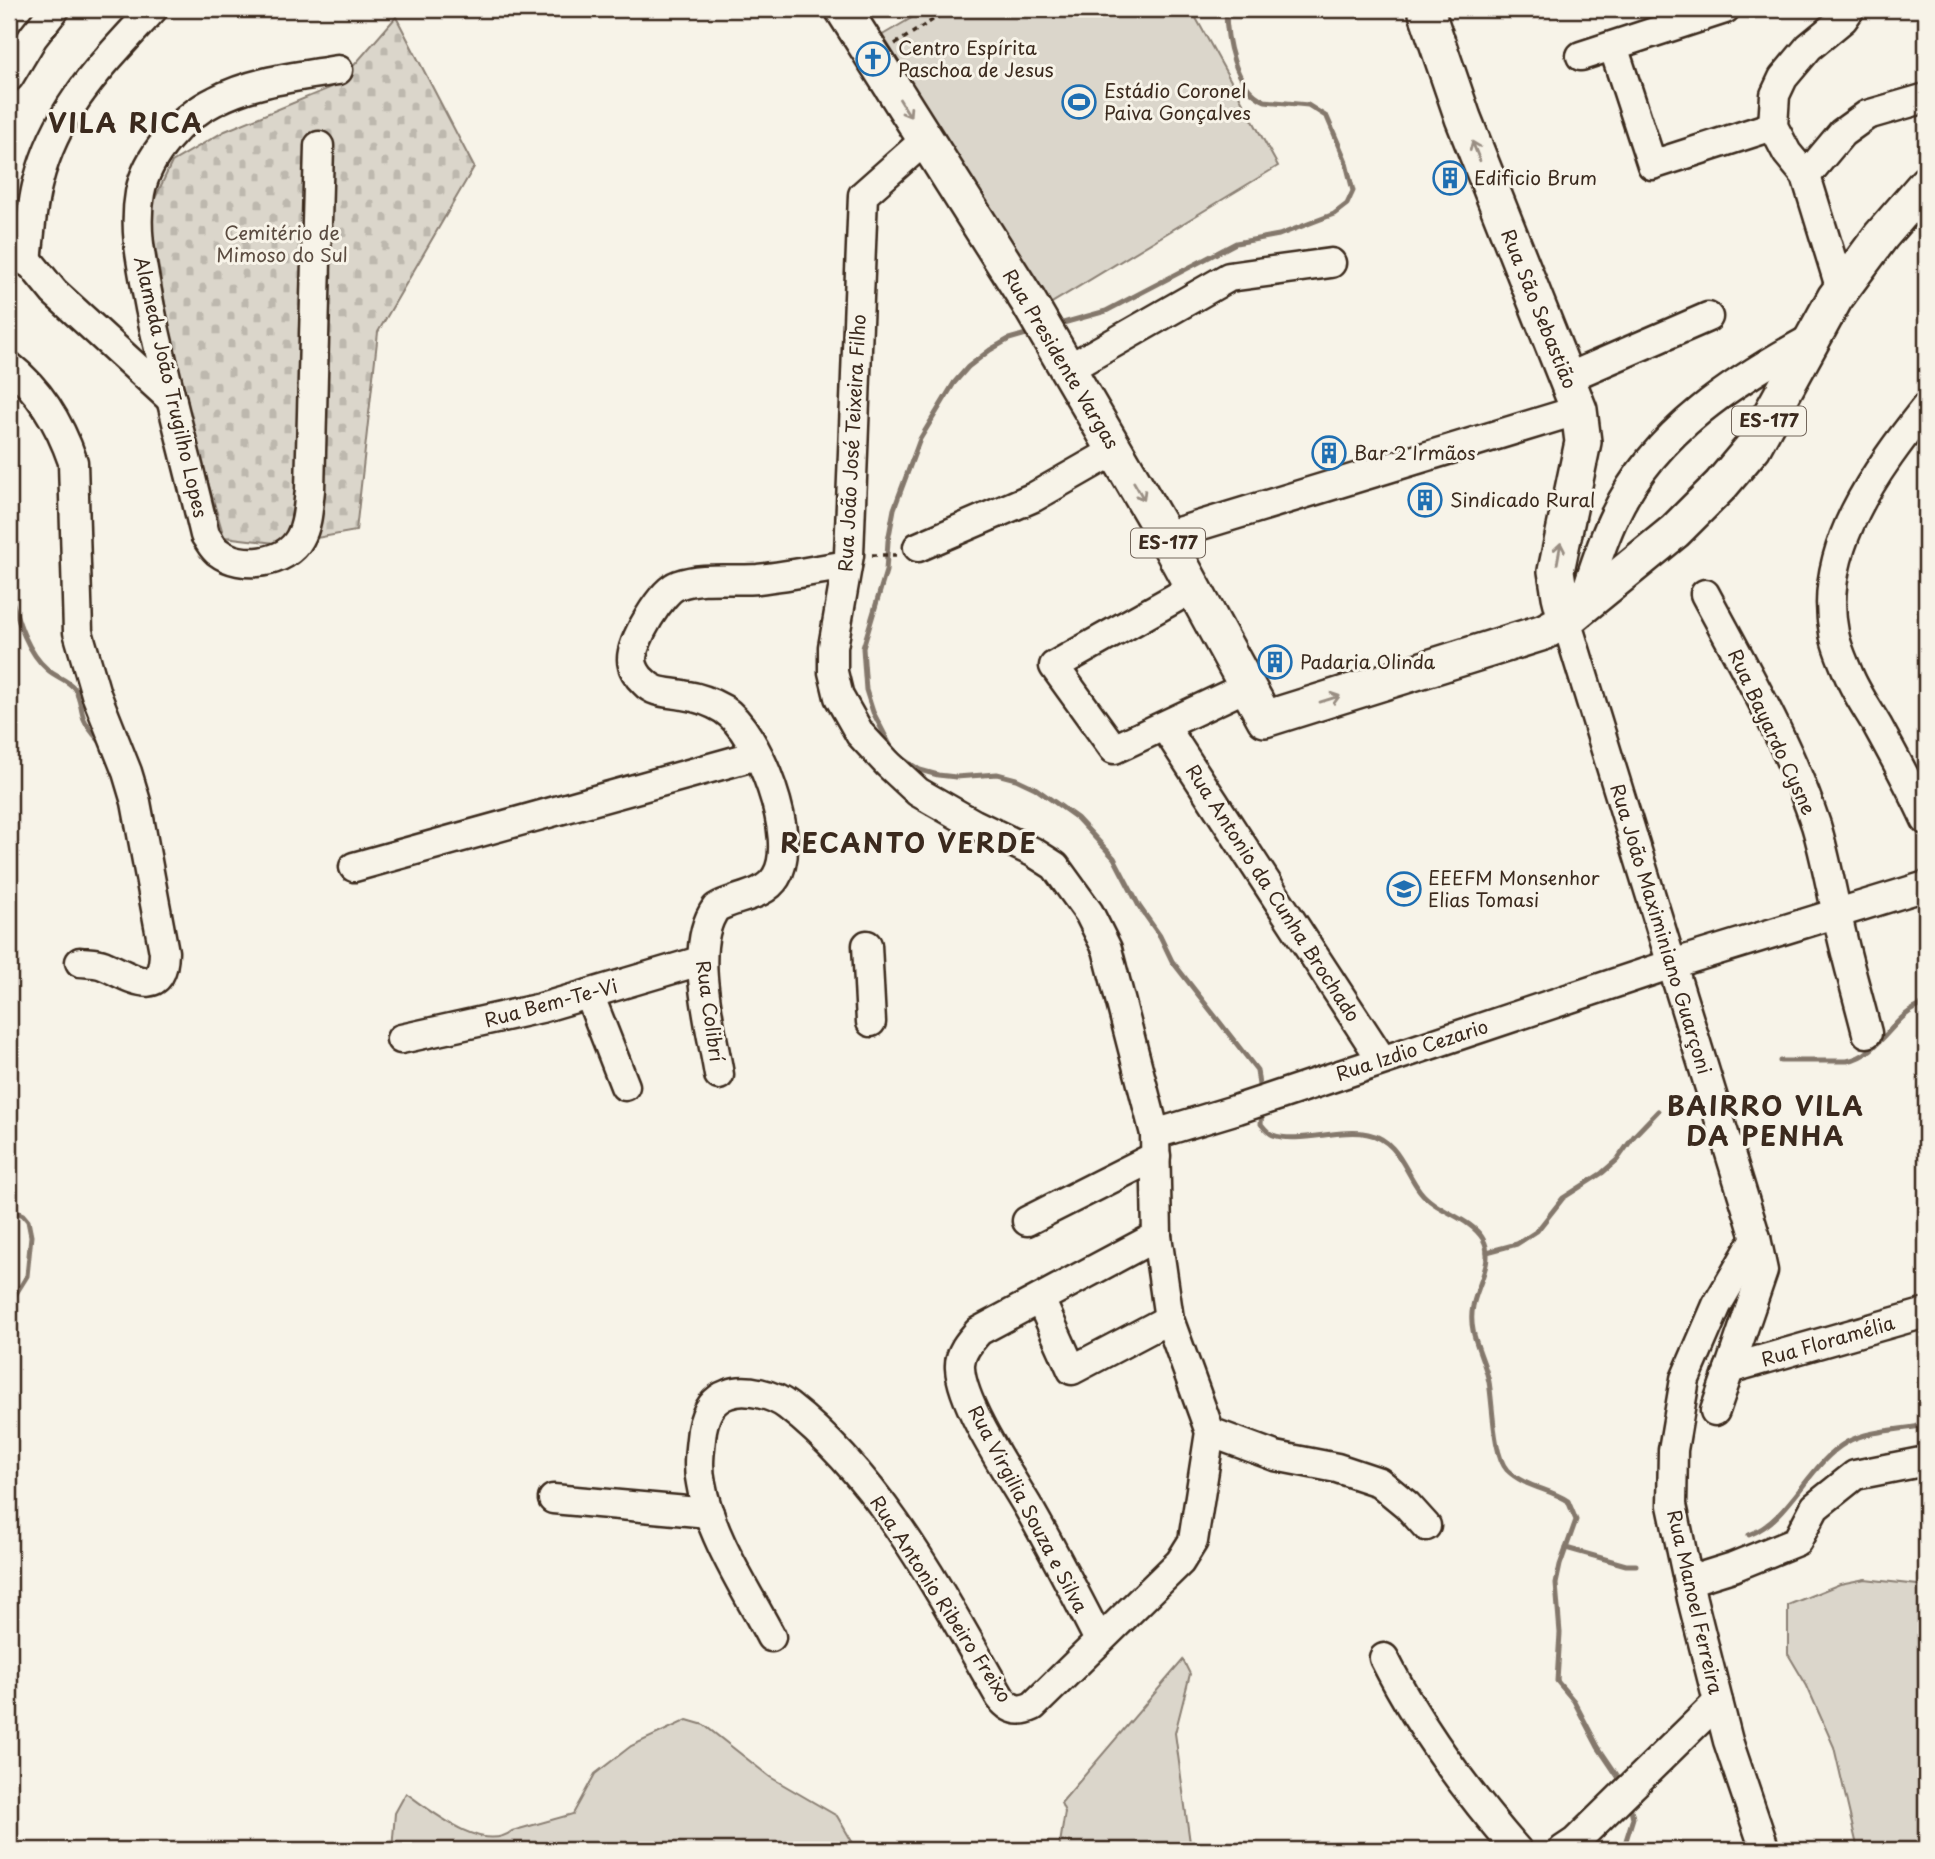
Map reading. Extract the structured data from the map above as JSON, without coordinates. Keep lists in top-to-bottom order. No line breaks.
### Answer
{"streets":{"main road":["Rua São Sebastião","Rua Presidente Vargas","ES-177"],"street":["Alameda João Trugilho Lopes","Rua João José Teixeira Filho","Rua Bayardo Cysne","Rua Antonio da Cunha Brochado","Rua João Maximiniano Guarçoni","Rua Bem-Te-Vi","Rua Colibrí","Rua Izdio Cezario","Rua Floramélia","Rua Virgilia Souza e Silva","Rua Antonio Ribeiro Freixo","Rua Manoel Ferreira"]},"crossings":[["Rua São Sebastião","Rua Presidente Vargas"],["Rua São Sebastião","ES-177"],["Rua São Sebastião","Rua João Maximiniano Guarçoni"],["Rua Presidente Vargas","ES-177"],["Rua Presidente Vargas","Rua João José Teixeira Filho"],["Rua Presidente Vargas","Rua João Maximiniano Guarçoni"],["ES-177","Rua João Maximiniano Guarçoni"],["Rua João José Teixeira Filho","Rua Izdio Cezario"],["Rua João José Teixeira Filho","Rua Virgilia Souza e Silva"],["Rua João José Teixeira Filho","Rua Antonio Ribeiro Freixo"],["Rua Bayardo Cysne","Rua Izdio Cezario"],["Rua Antonio da Cunha Brochado","Rua Izdio Cezario"],["Rua João Maximiniano Guarçoni","Rua Floramélia"],["Rua João Maximiniano Guarçoni","Rua Manoel Ferreira"],["Rua Bem-Te-Vi","Rua Colibrí"],["Rua Virgilia Souza e Silva","Rua Antonio Ribeiro Freixo"]],"one_way":["Rua São Sebastião"],"districts":["VILA RICA","RECANTO VERDE","BAIRRO VILA DA PENHA"],"parks":["Cemitério de Mimoso do Sul"],"places":{"church":["Centro Espírita Paschoa de Jesus"],"sports":["Estádio Coronel Paiva Gonçalves"],"building":["Edificio Brum","Bar 2 Irmãos","Sindicado Rural","Padaria Olinda"],"school or university":["EEEFM Monsenhor Elias Tomasi"]}}
